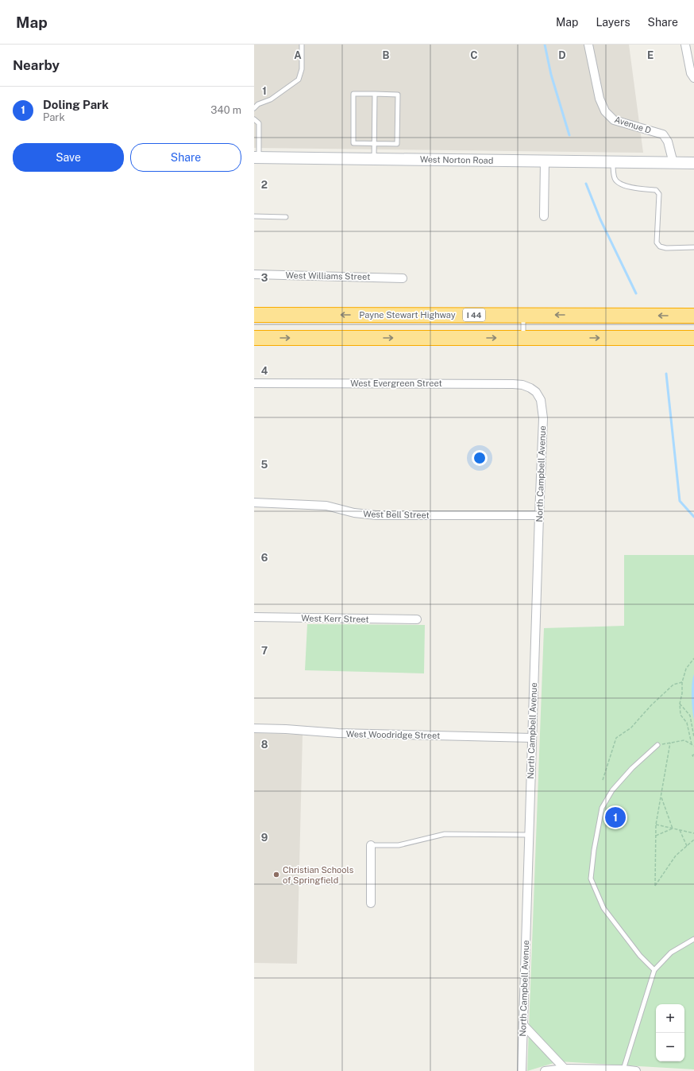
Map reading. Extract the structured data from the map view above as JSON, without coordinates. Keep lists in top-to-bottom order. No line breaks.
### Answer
{"streets":{"highway":["Payne Stewart Highway","I 44"],"main road":["West Norton Road"],"street":["Avenue D","West Williams Street","West Evergreen Street","North Campbell Avenue","West Bell Street","West Kerr Street","West Woodridge Street"]},"crossings":[["Avenue D","West Norton Road"],["West Evergreen Street","North Campbell Avenue"],["North Campbell Avenue","West Bell Street"],["North Campbell Avenue","West Woodridge Street"]],"places":["Christian Schools of Springfield"],"page":{"header":"Map","nav":["Map","Layers","Share"],"heading":"Nearby","list":[{"mark":"1","name":"Doling Park","note":"Park","value":"340 m"}],"buttons":["Save","Share"],"pins":"1","map_buttons":["+","−"]},"grid":{"columns":["A","B","C","D","E"],"rows":["1","2","3","4","5","6","7","8","9"]}}
